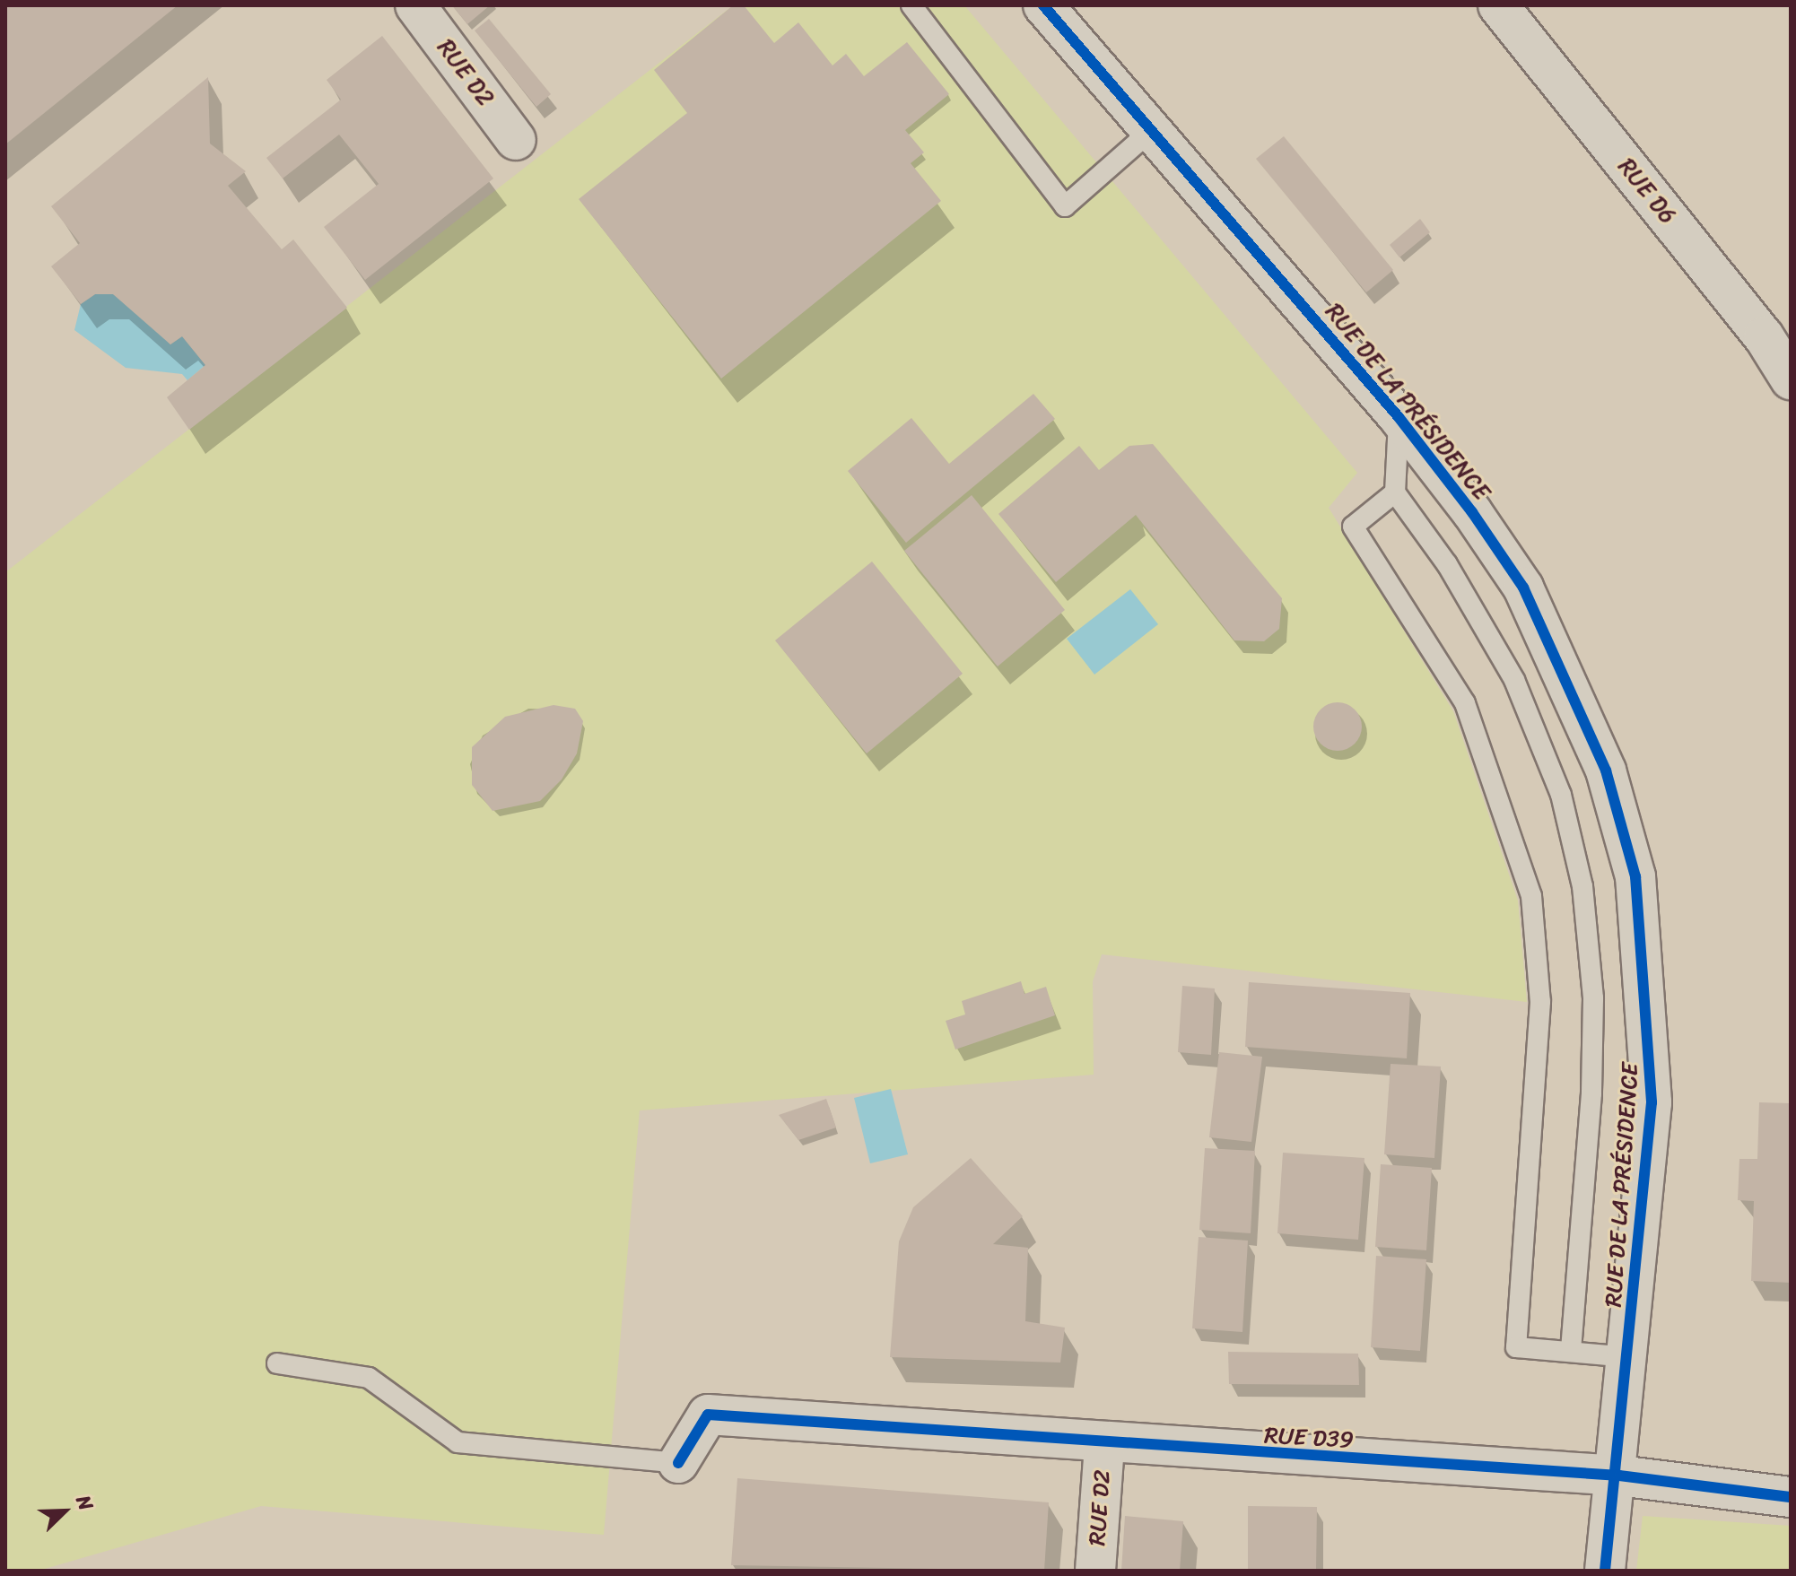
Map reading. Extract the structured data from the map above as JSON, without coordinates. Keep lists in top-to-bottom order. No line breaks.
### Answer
{"streets":{"street":["RUE D2","RUE D6","RUE DE LA PRÉSIDENCE","RUE D39"]},"crossings":[["RUE D2","RUE D39"],["RUE DE LA PRÉSIDENCE","RUE D39"]],"north":"top right"}
